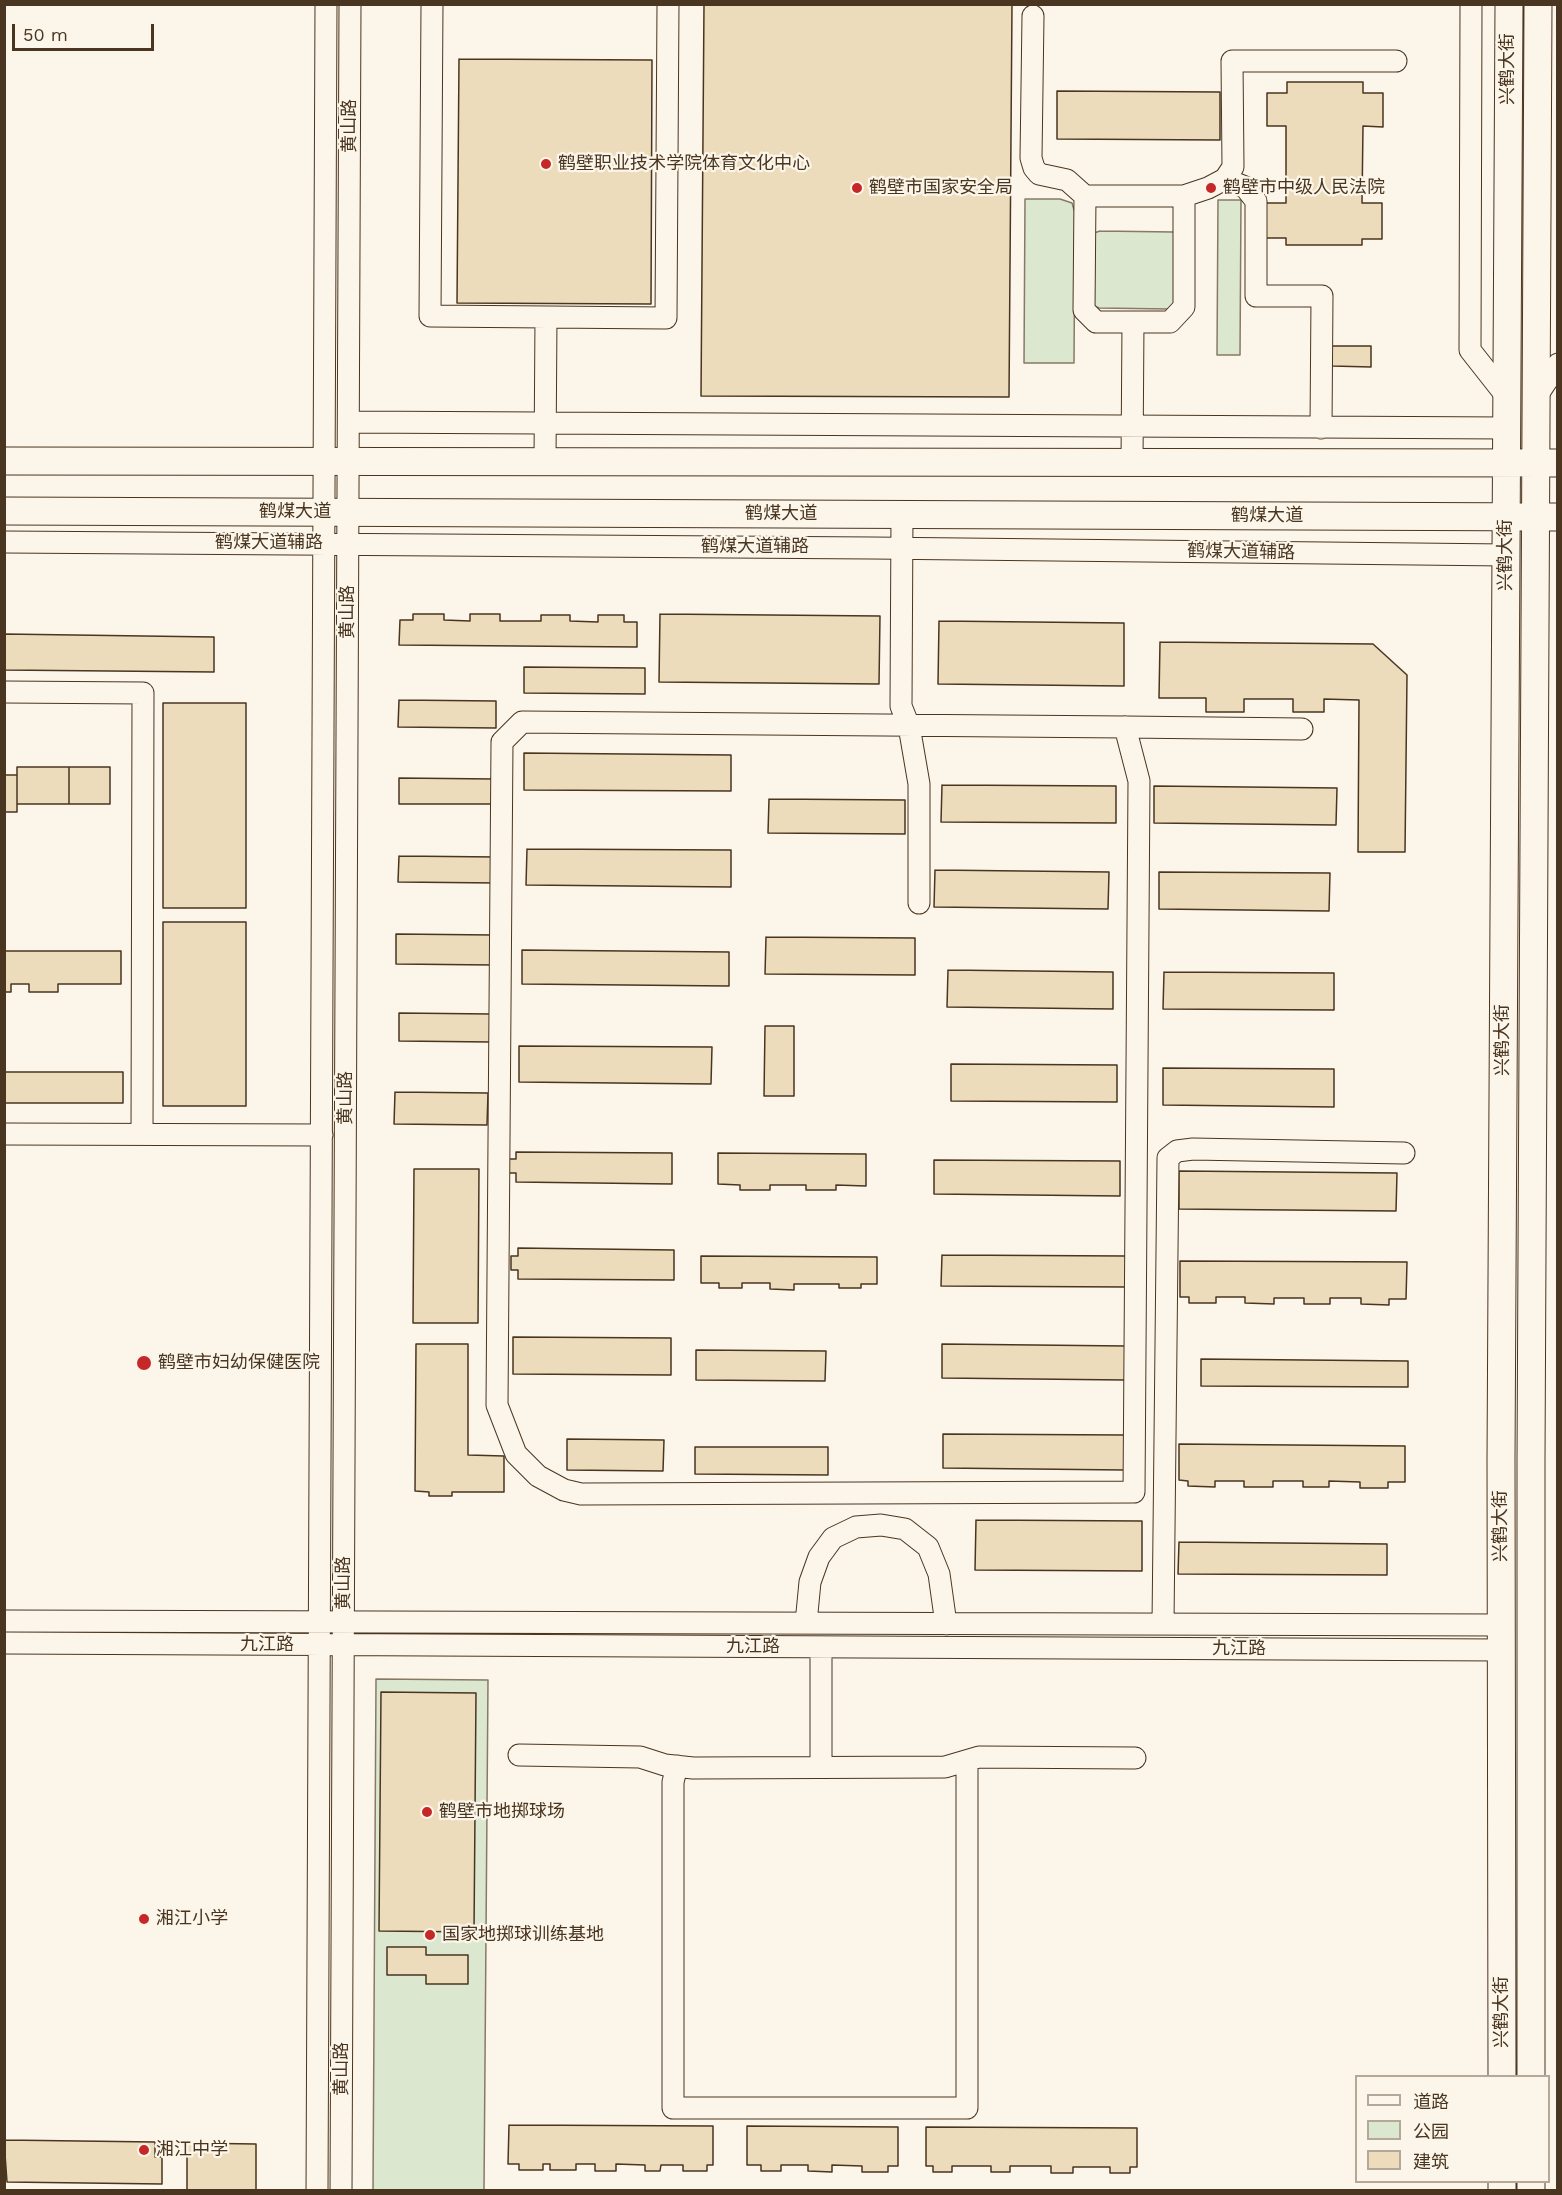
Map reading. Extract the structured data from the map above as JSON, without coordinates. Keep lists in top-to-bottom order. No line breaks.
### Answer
{"streets":{"main road":["兴鹤大街","鹤煤大道"],"street":["黄山路","鹤煤大道辅路","九江路"]},"crossings":[["兴鹤大街","鹤煤大道"],["兴鹤大街","鹤煤大道辅路"],["兴鹤大街","九江路"],["黄山路","鹤煤大道"],["黄山路","鹤煤大道辅路"],["黄山路","九江路"]],"places":["鹤壁职业技术学院体育文化中心","鹤壁市国家安全局","鹤壁市中级人民法院","鹤壁市妇幼保健医院","鹤壁市地掷球场","湘江小学","国家地掷球训练基地","湘江中学"],"legend":["道路","公园","建筑"],"scale_bar":"50 m"}
